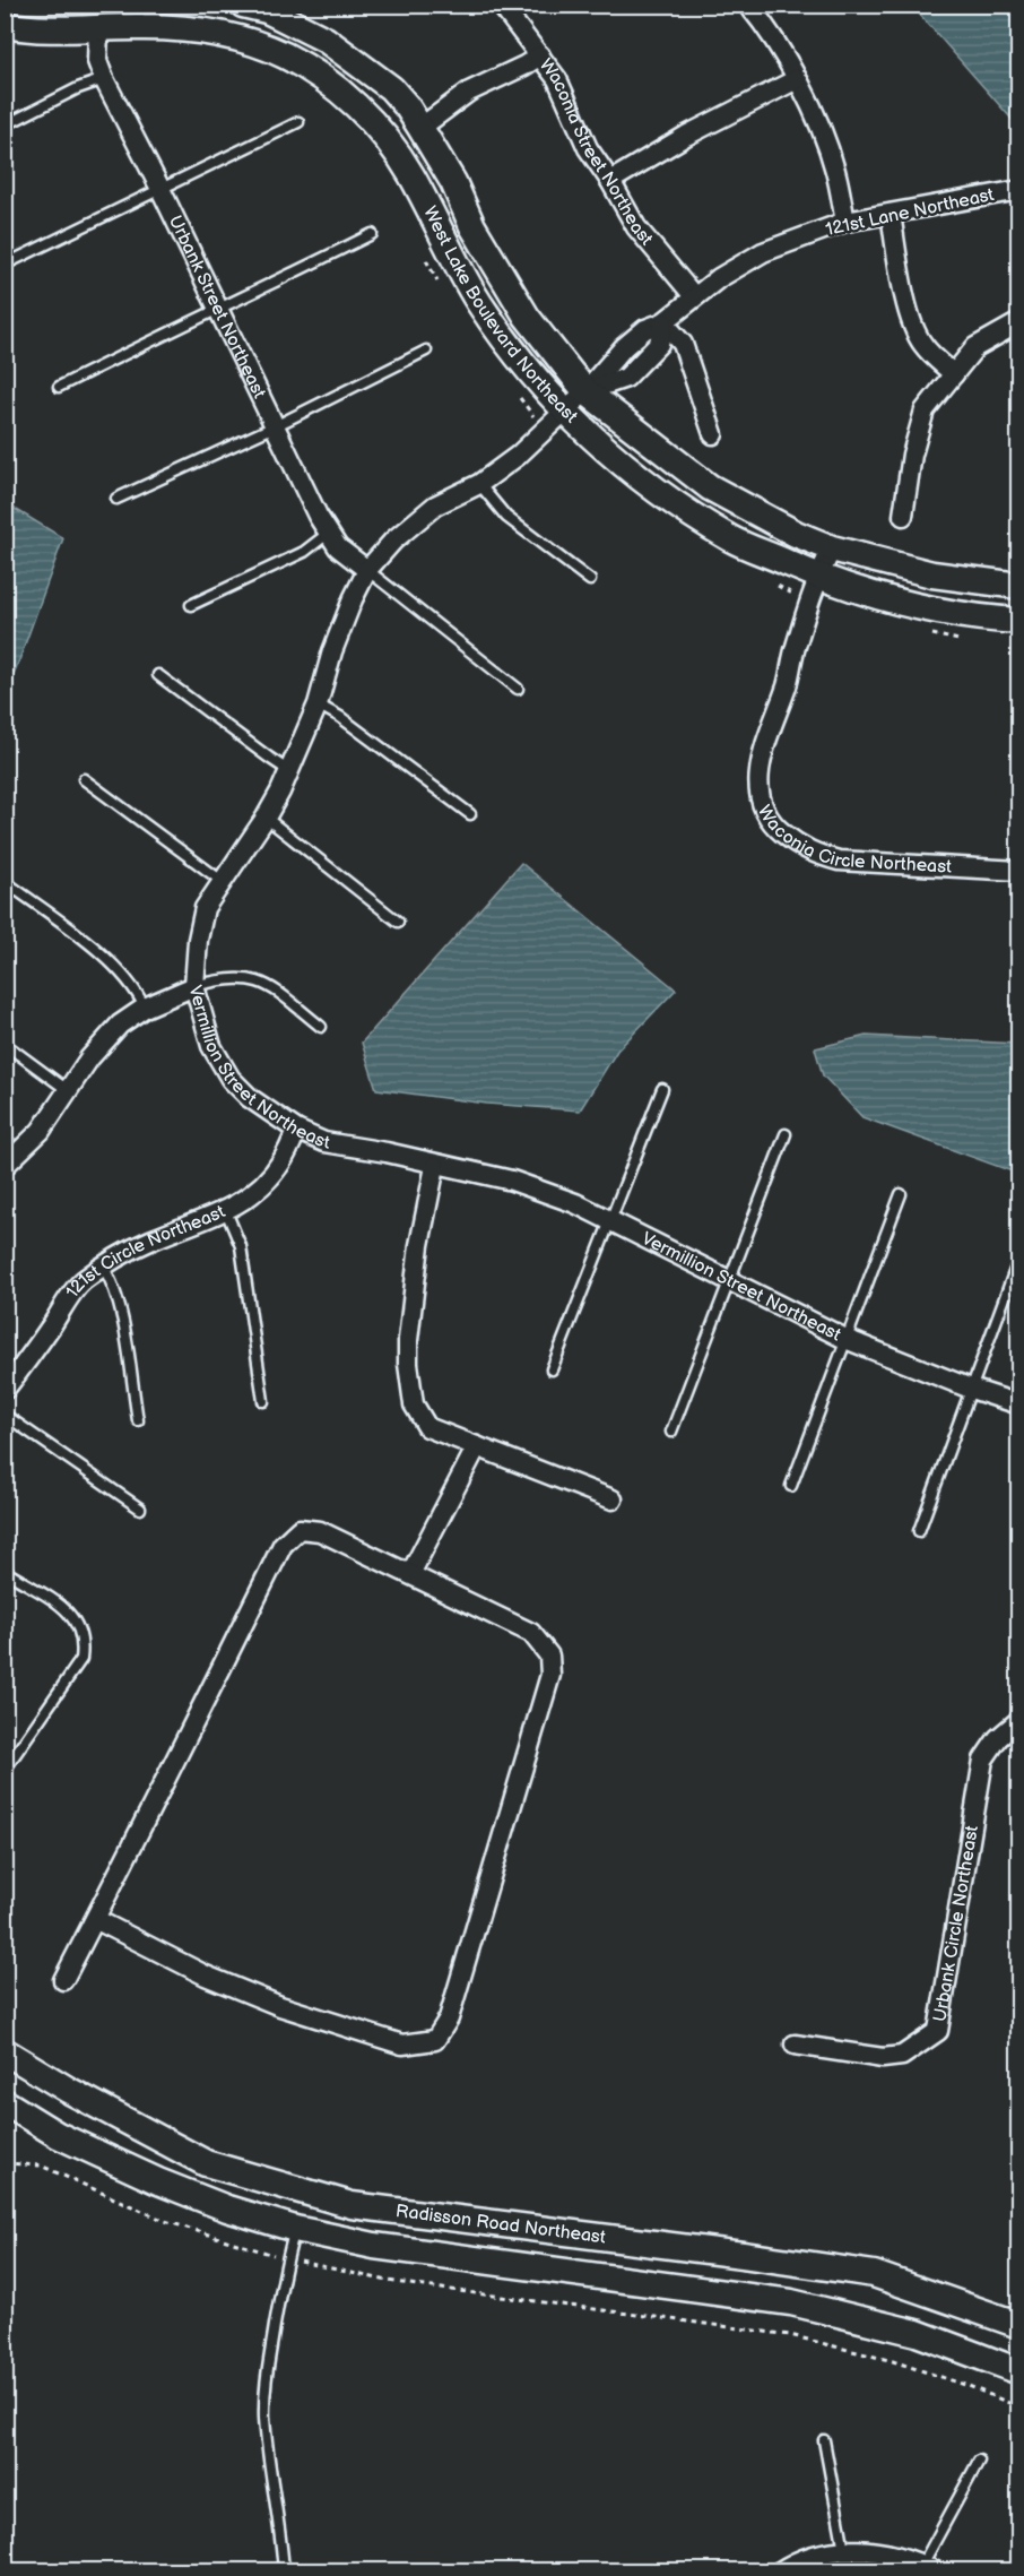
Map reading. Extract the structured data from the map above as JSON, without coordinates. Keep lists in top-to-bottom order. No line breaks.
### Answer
{"streets":{"street":["Waconia Street Northeast","121st Lane Northeast","Urbank Street Northeast","West Lake Boulevard Northeast","Waconia Circle Northeast","Vermillion Street Northeast","121st Circle Northeast","Urbank Circle Northeast","Radisson Road Northeast"]},"crossings":[["Waconia Street Northeast","121st Lane Northeast"],["121st Lane Northeast","West Lake Boulevard Northeast"],["121st Lane Northeast","Vermillion Street Northeast"],["Urbank Street Northeast","West Lake Boulevard Northeast"],["Urbank Street Northeast","Vermillion Street Northeast"],["West Lake Boulevard Northeast","Waconia Circle Northeast"],["West Lake Boulevard Northeast","Vermillion Street Northeast"],["Vermillion Street Northeast","121st Circle Northeast"]]}
